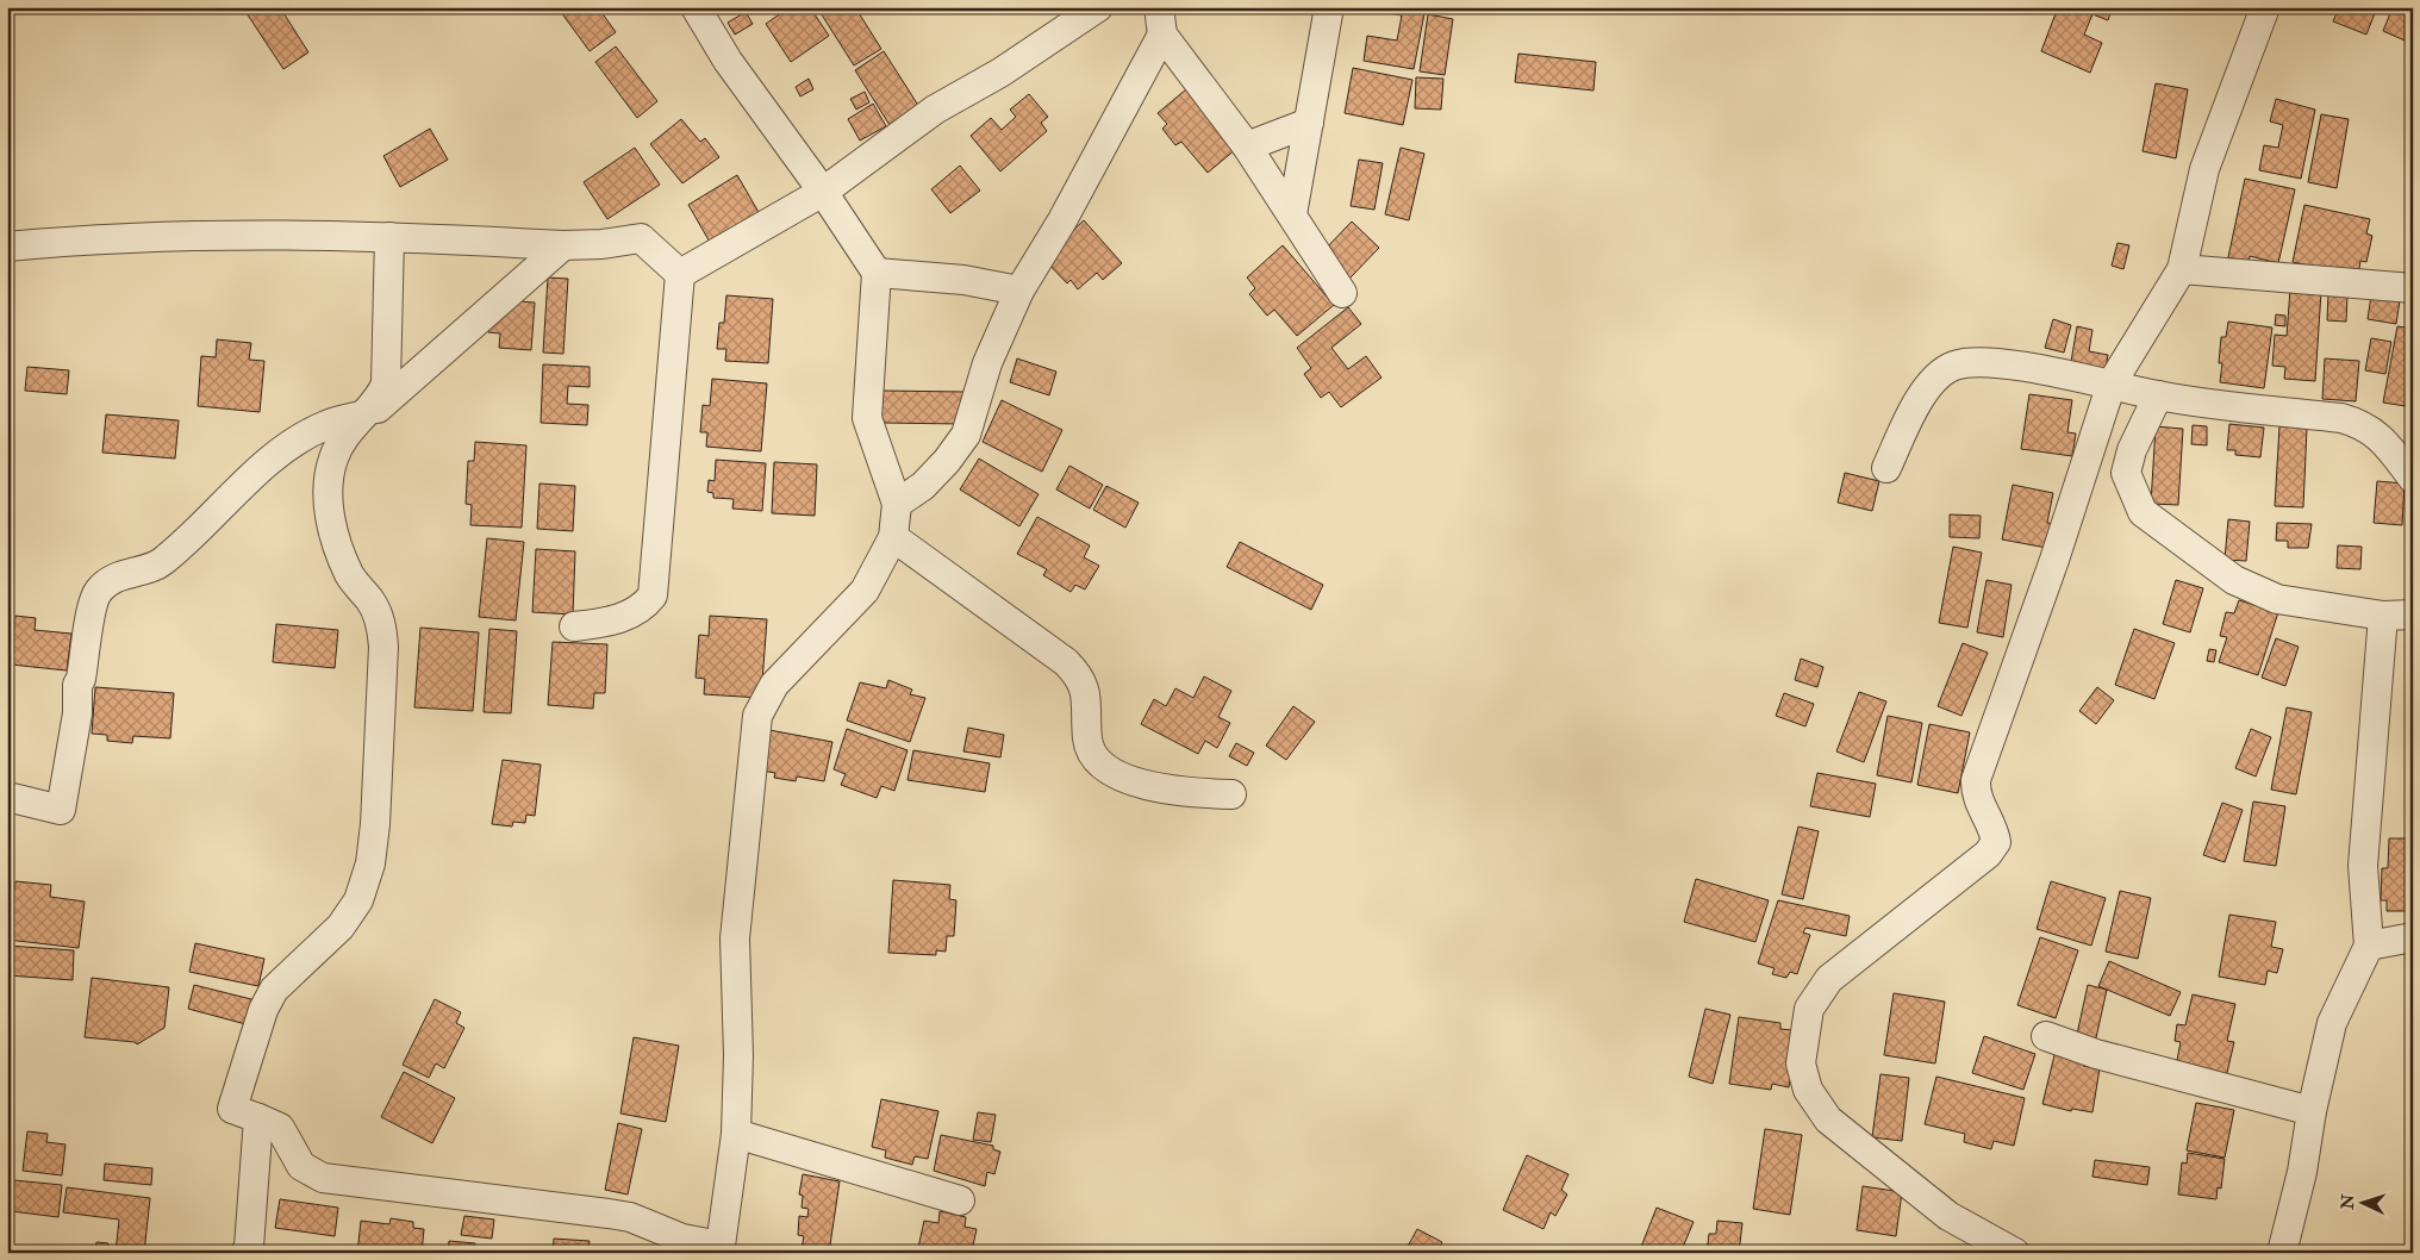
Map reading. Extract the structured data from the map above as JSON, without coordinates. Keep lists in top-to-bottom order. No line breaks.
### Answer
{"north":"left"}
